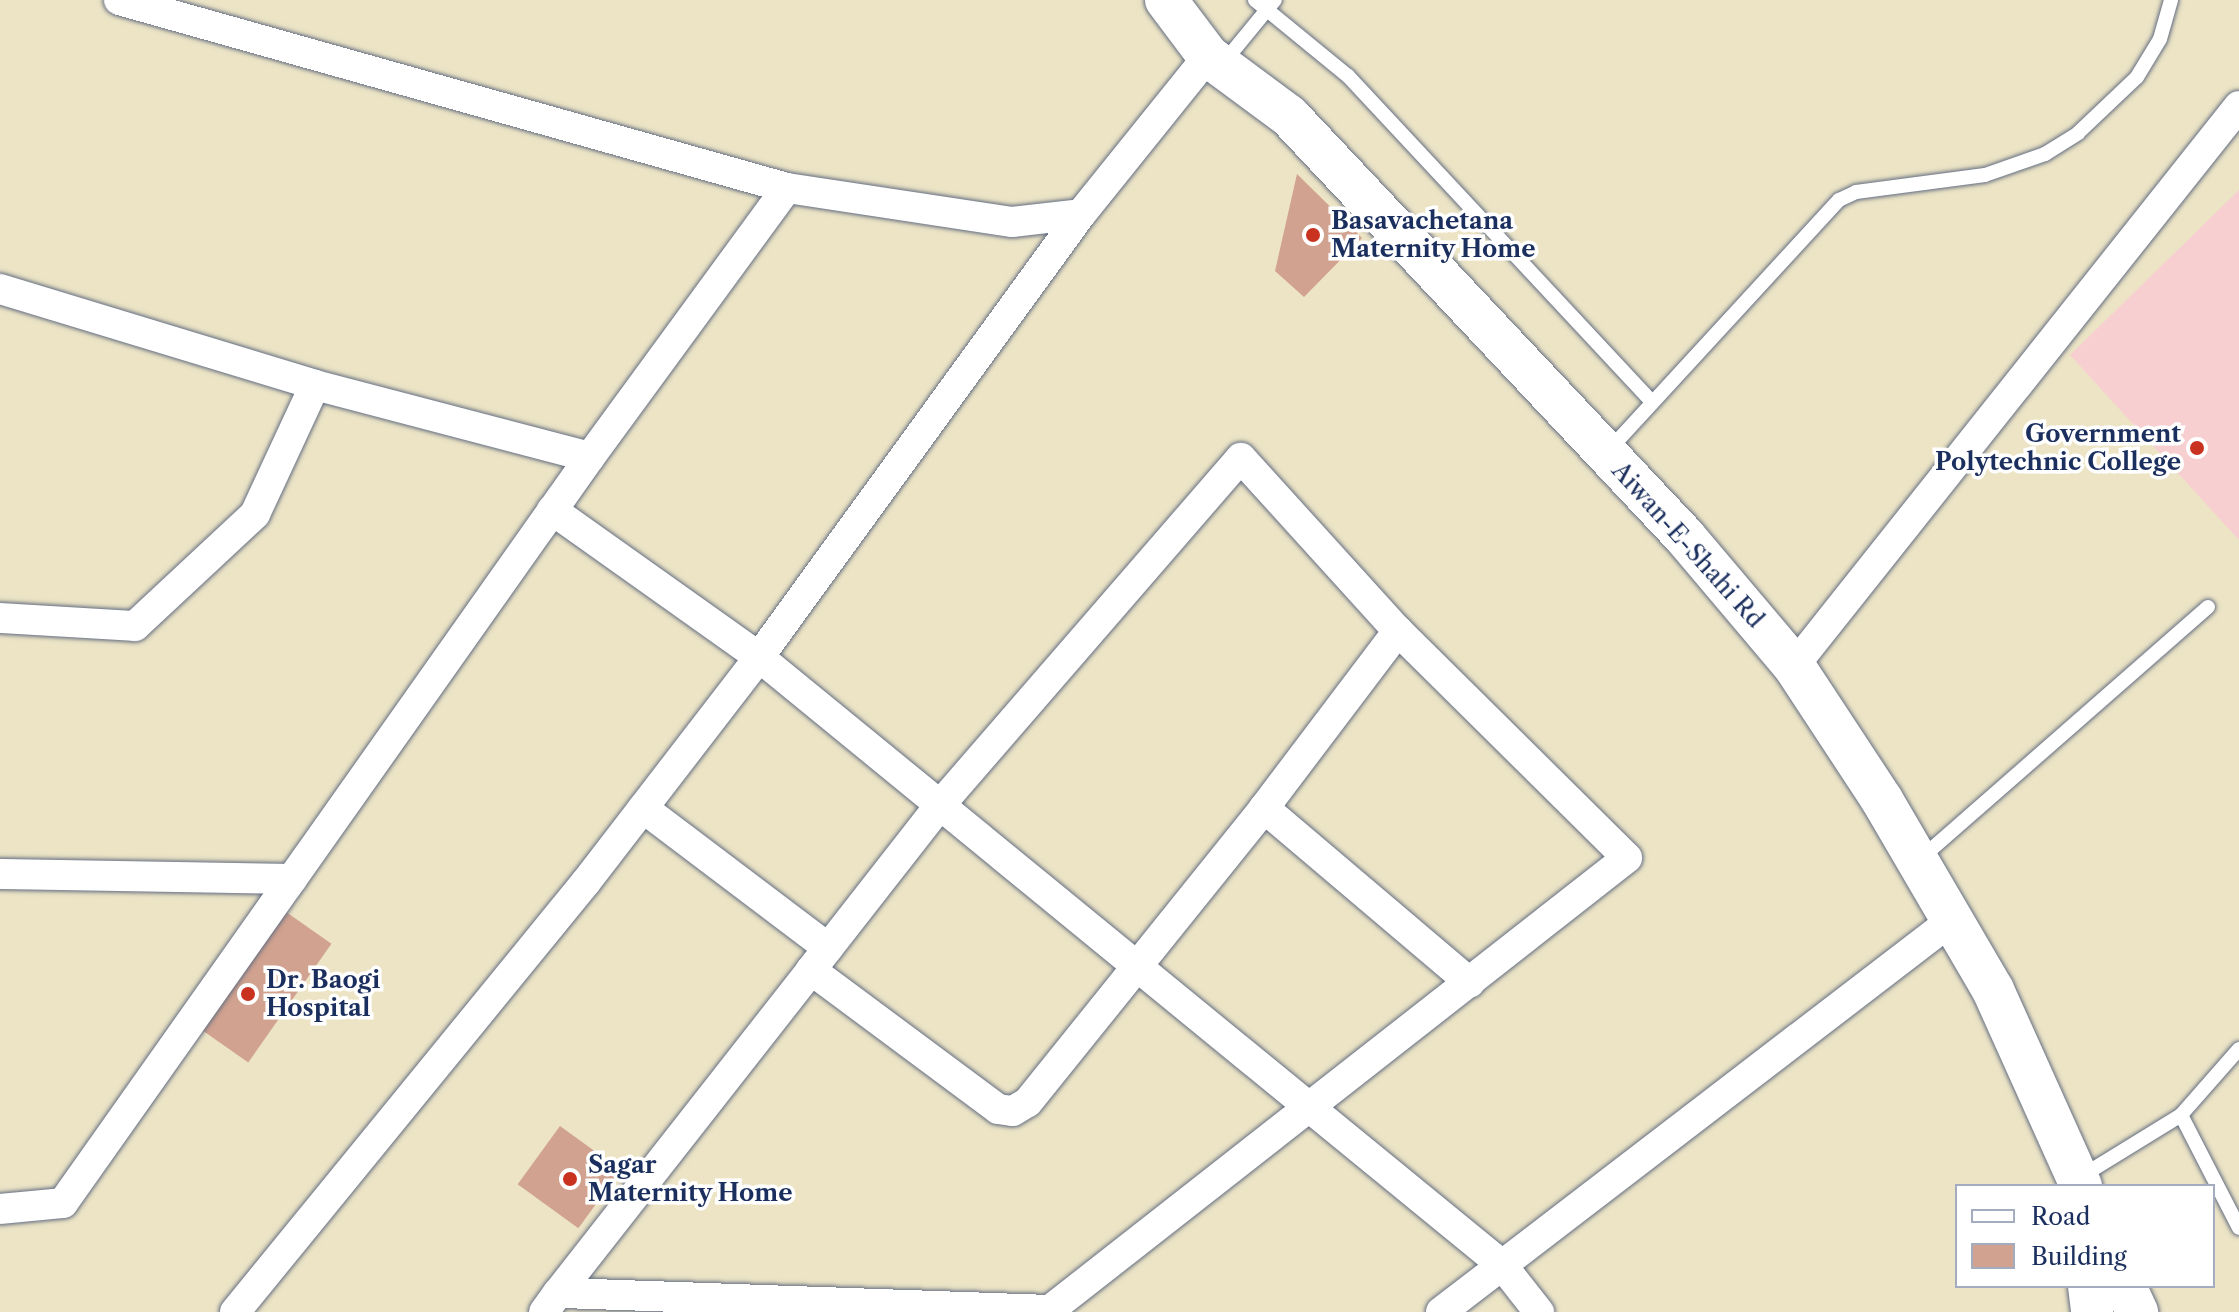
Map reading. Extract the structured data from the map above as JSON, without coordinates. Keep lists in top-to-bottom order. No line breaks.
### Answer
{"streets":{"main road":["Aiwan-E-Shahi Rd"]},"places":["Basavachetana Maternity Home","Government Polytechnic College","Dr. Baogi Hospital","Sagar Maternity Home"],"legend":["Road","Building"]}
